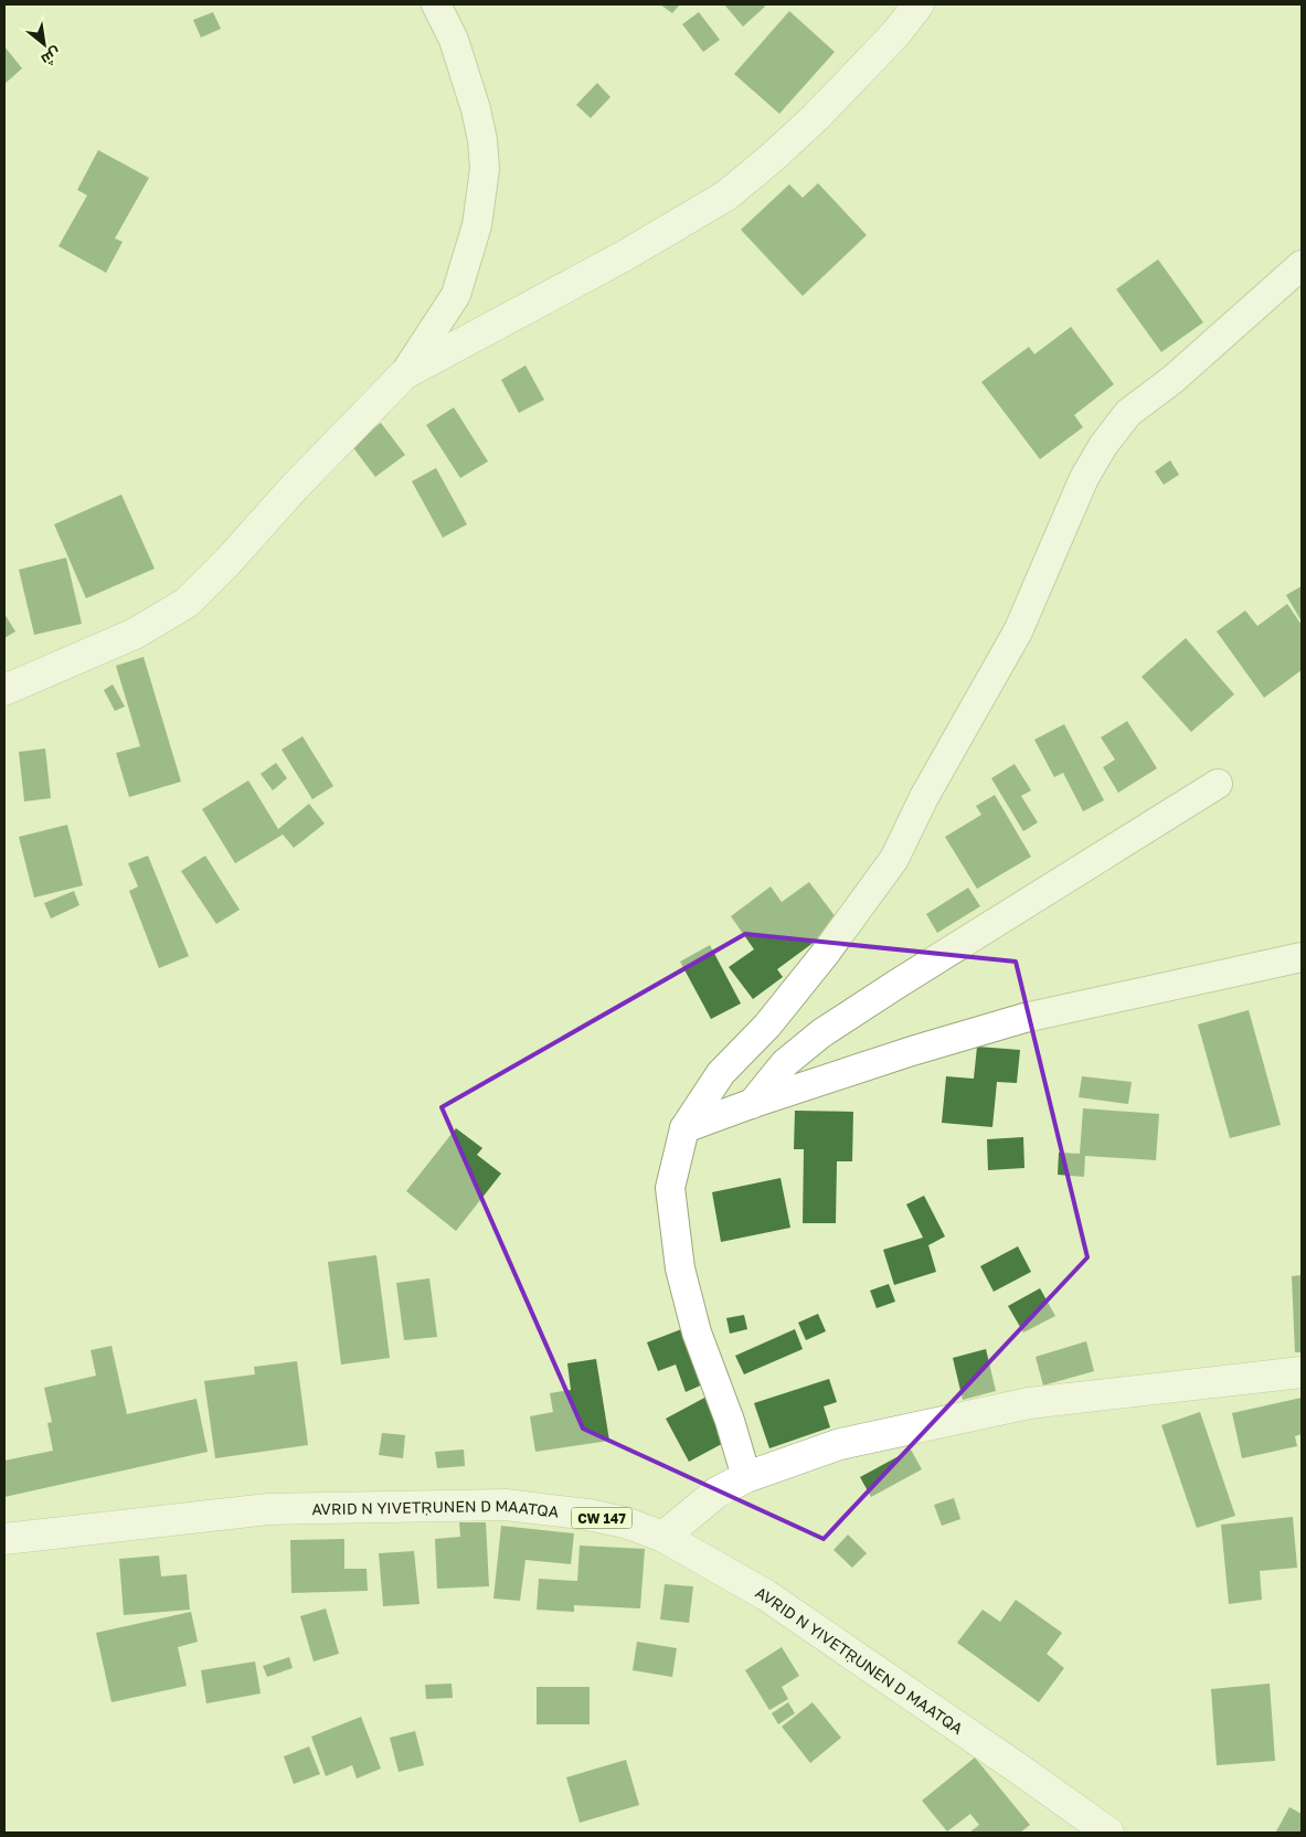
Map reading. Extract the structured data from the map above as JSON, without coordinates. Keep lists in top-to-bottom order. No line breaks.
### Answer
{"streets":{"street":["AVRID N YIVETṚUNEN D MAATQA","CW 147"]},"north":"bottom right"}
